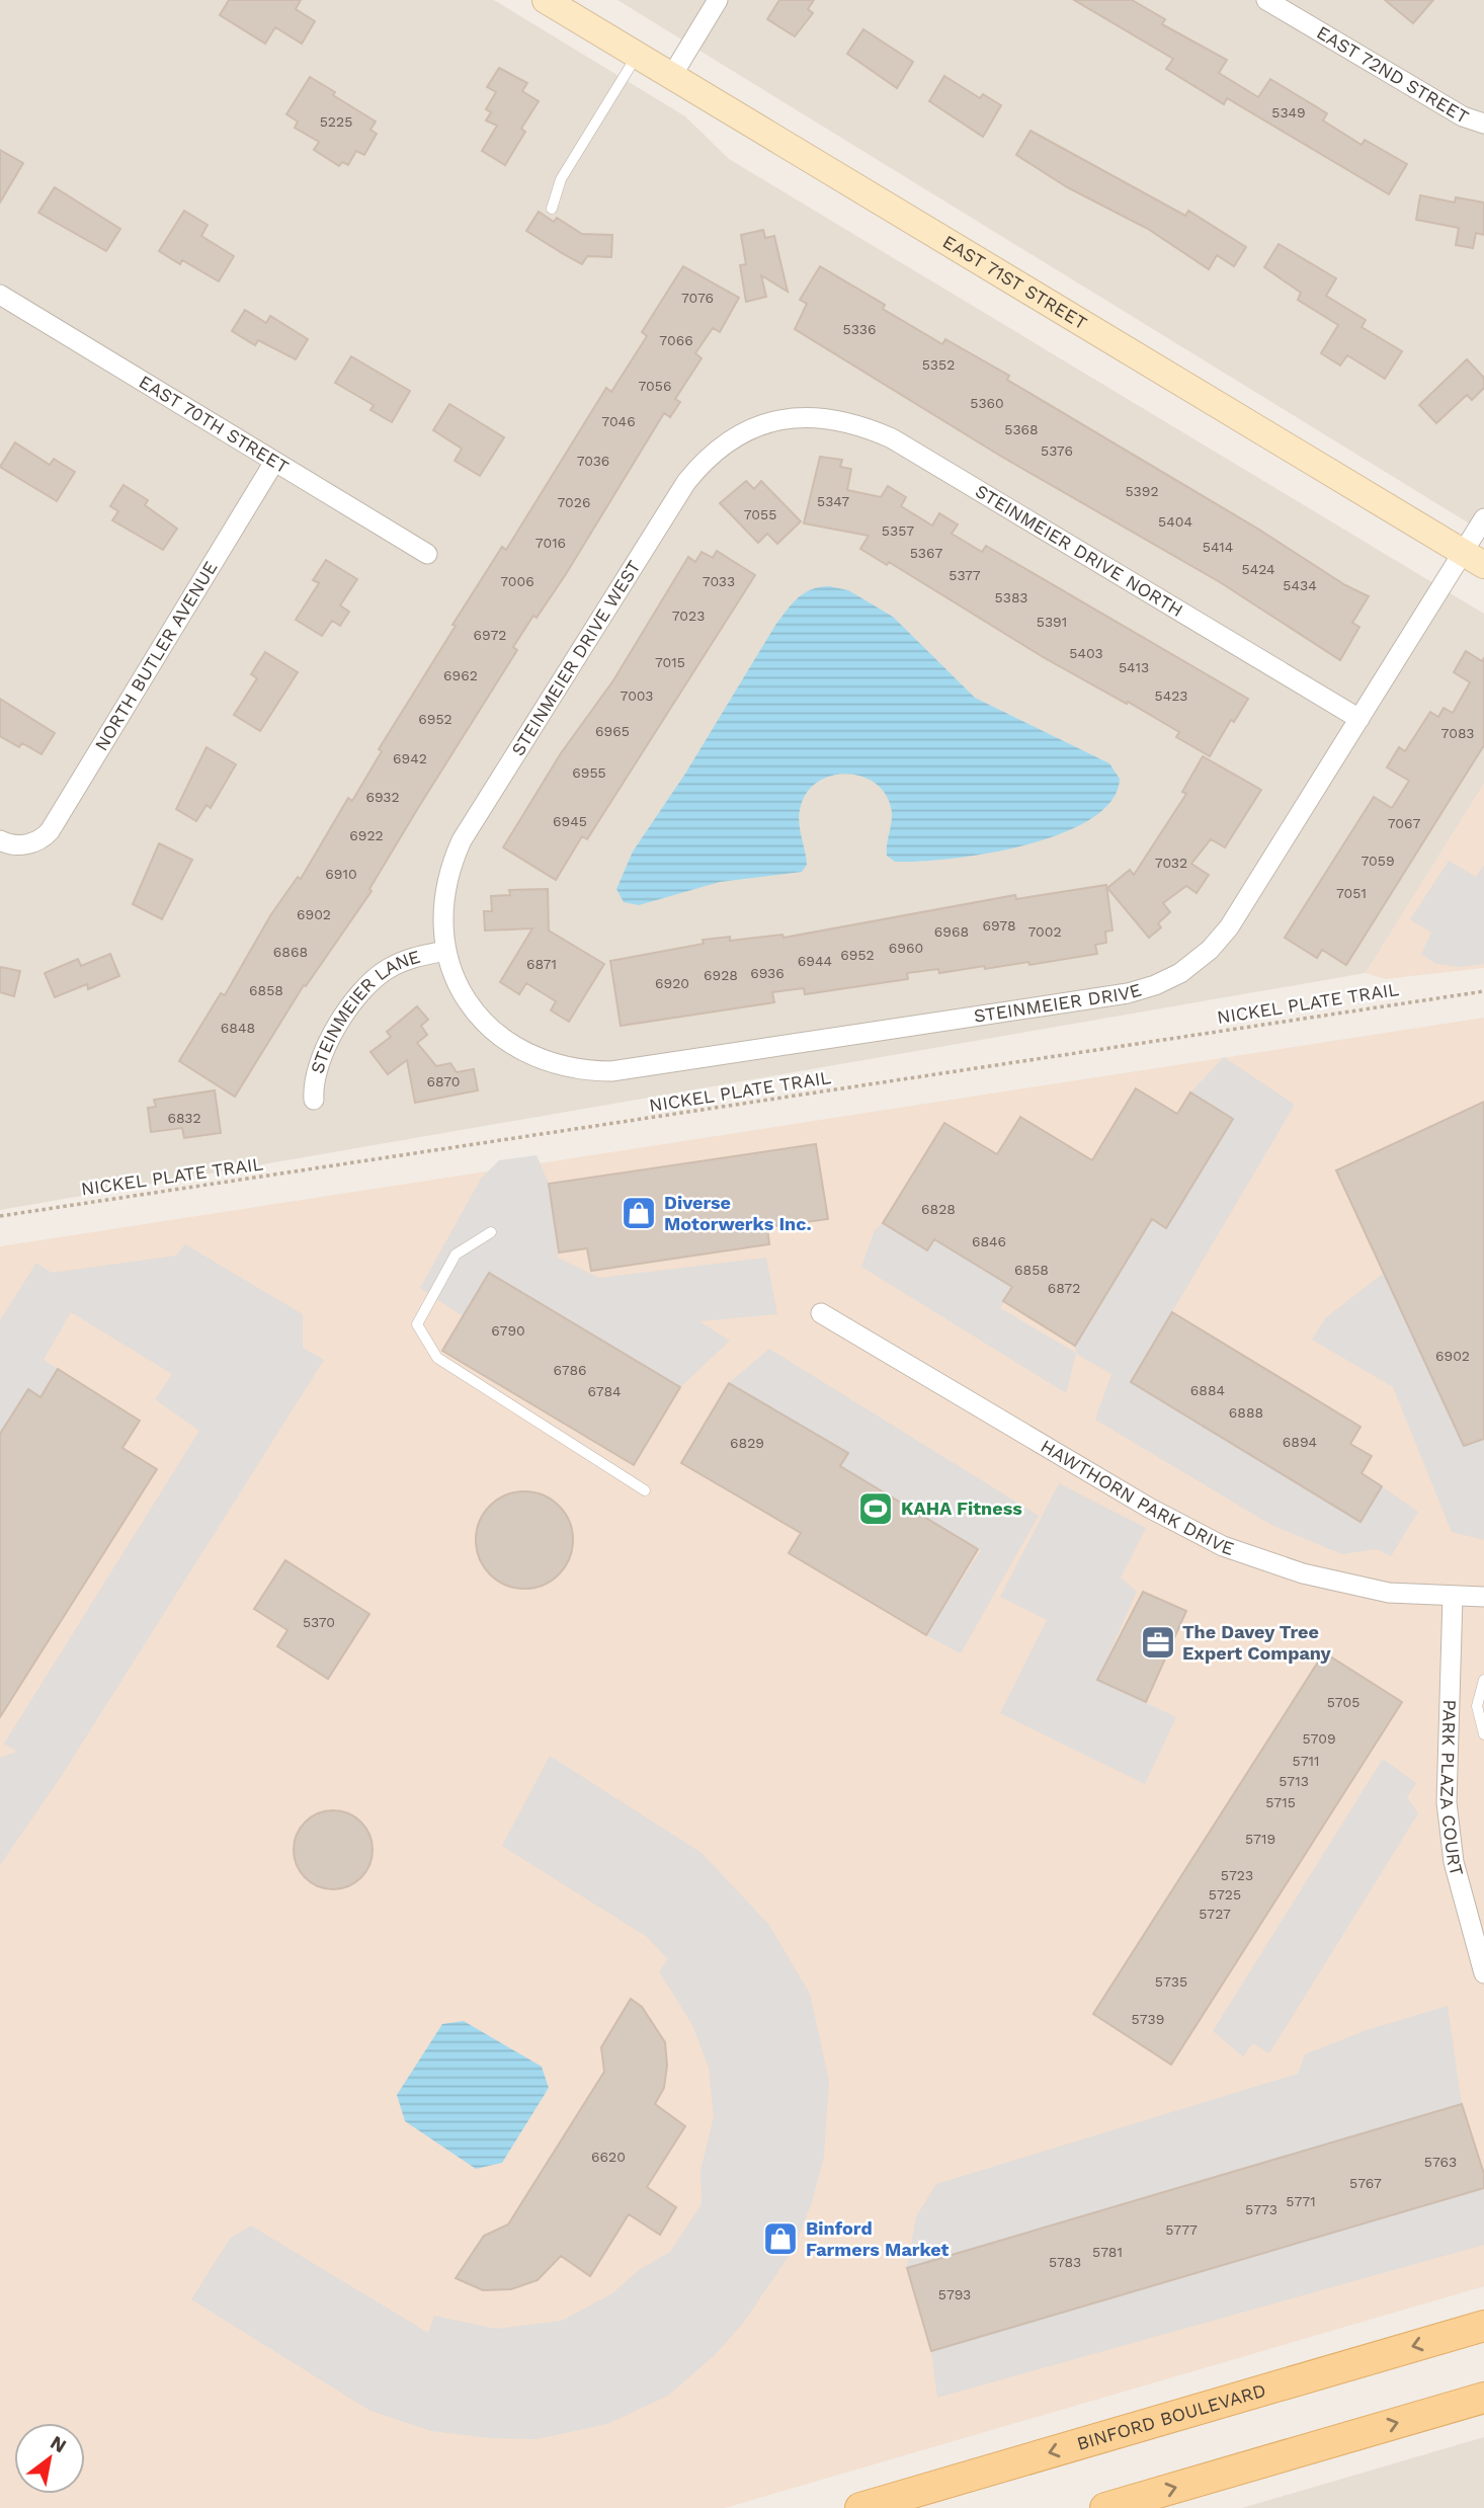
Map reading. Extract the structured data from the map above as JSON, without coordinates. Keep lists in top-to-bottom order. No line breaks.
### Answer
{"streets":{"main road":["EAST 71ST STREET","BINFORD BOULEVARD"],"street":["EAST 72ND STREET","EAST 70TH STREET","STEINMEIER DRIVE NORTH","NORTH BUTLER AVENUE","STEINMEIER DRIVE WEST","STEINMEIER DRIVE","STEINMEIER LANE","HAWTHORN PARK DRIVE","PARK PLAZA COURT"],"path":["NICKEL PLATE TRAIL"]},"crossings":[["EAST 71ST STREET","STEINMEIER DRIVE"],["EAST 70TH STREET","NORTH BUTLER AVENUE"],["STEINMEIER DRIVE NORTH","STEINMEIER DRIVE WEST"],["STEINMEIER DRIVE NORTH","STEINMEIER DRIVE"],["STEINMEIER DRIVE WEST","STEINMEIER DRIVE"],["STEINMEIER DRIVE WEST","STEINMEIER LANE"],["STEINMEIER DRIVE","STEINMEIER LANE"],["HAWTHORN PARK DRIVE","PARK PLAZA COURT"]],"places":{"shop":["Diverse Motorwerks Inc.","Binford Farmers Market"],"sports":["KAHA Fitness"],"office":["The Davey Tree Expert Company"]},"house_numbers":["5349","5225","7076","5336","7066","5352","7056","5360","7046","5368","5376","7036","5392","5347","7026","7055","5404","5357","7016","5414","5367","5424","5377","7006","7033","5434","5383","7023","5391","6972","5403","7015","5413","6962","7003","5423","6952","6965","7083","6942","6955","6932","6945","7067","6922","7059","7032","6910","7051","6902","6978","6968","7002","6960","6868","6952","6944","6871","6936","6928","6920","6858","6848","6870","6832","6828","6846","6858","6872","6790","6902","6786","6884","6784","6888","6894","6829","5370","5705","5709","5711","5713","5715","5719","5723","5725","5727","5735","5739","6620","5763","5767","5771","5773","5777","5781","5783","5793"],"north":"top right"}
